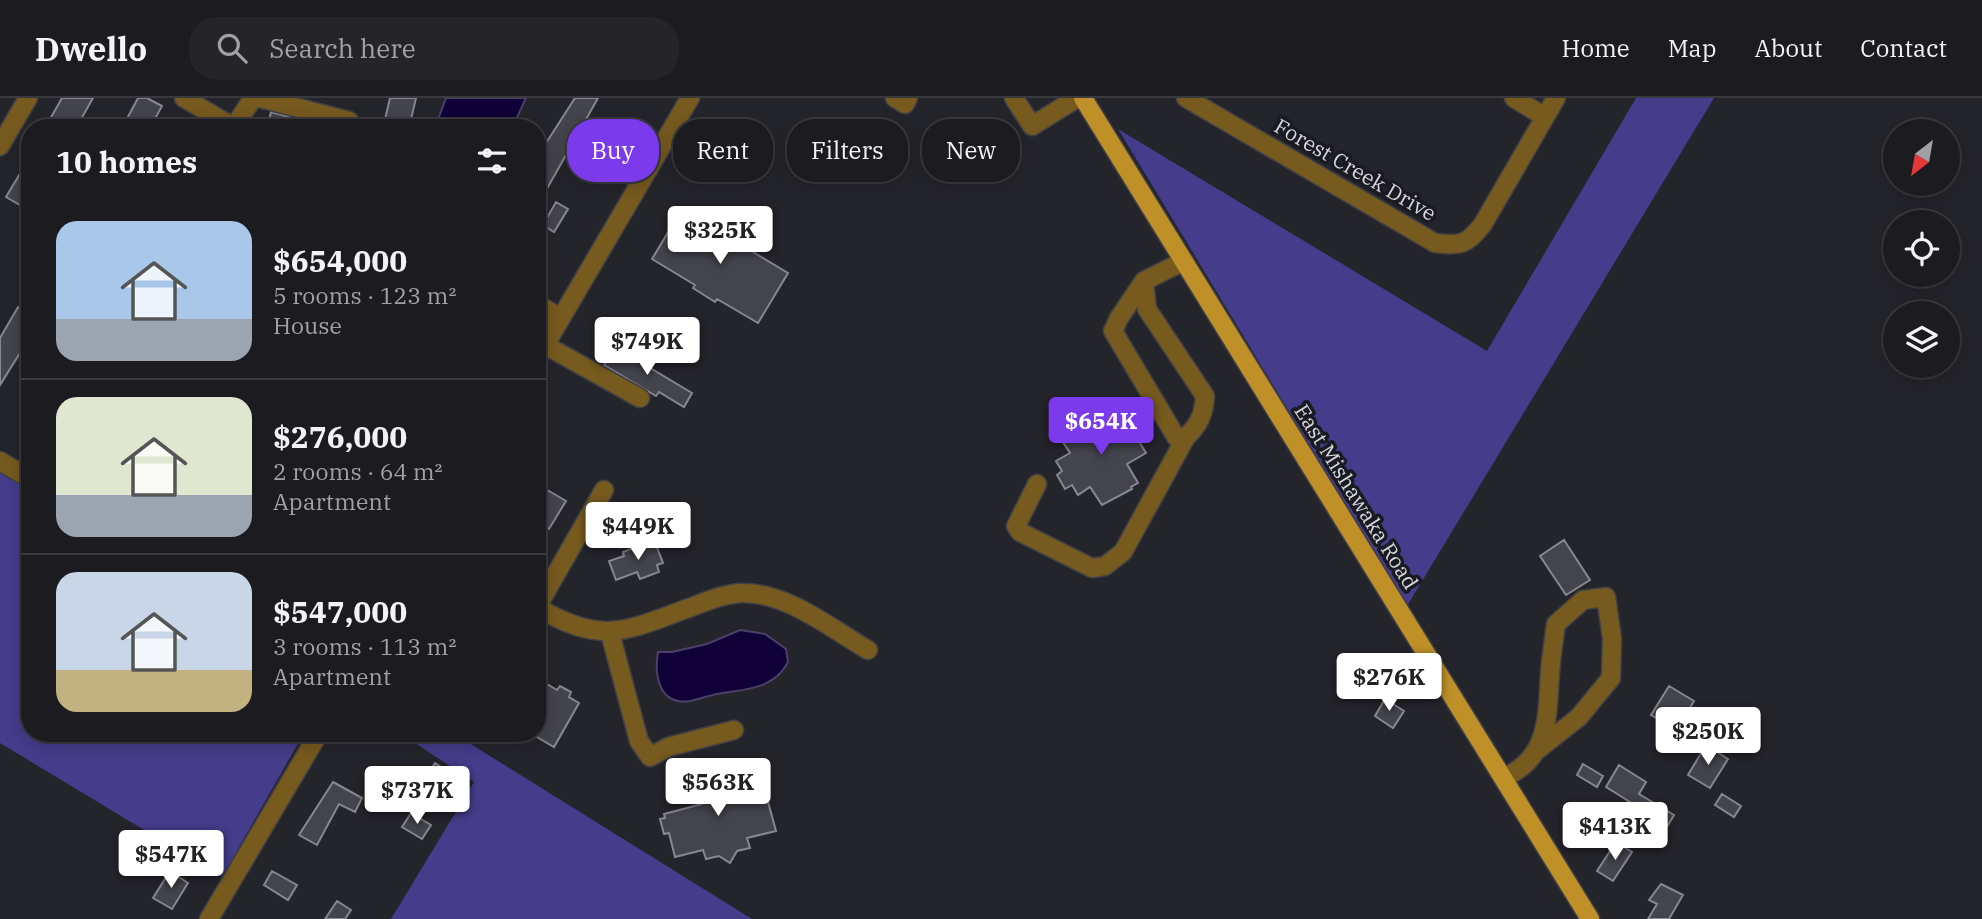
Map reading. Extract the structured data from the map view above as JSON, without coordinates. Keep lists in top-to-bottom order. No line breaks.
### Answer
{"streets":{"main road":["East Mishawaka Road"],"street":["Forest Creek Drive"]},"north":"bottom left","page":{"header":"Dwello","search":"Search here","nav":["Home","Map","About","Contact"],"chip":["Buy","Rent","Filters","New"],"heading":"10 homes","list":[{"name":"$654,000","note":"5 rooms · 123 m² · House"},{"name":"$276,000","note":"2 rooms · 64 m² · Apartment"},{"name":"$547,000","note":"3 rooms · 113 m² · Apartment"}],"price":["$325K","$749K","$654K","$449K","$276K","$250K","$563K","$737K","$413K","$547K"]}}
